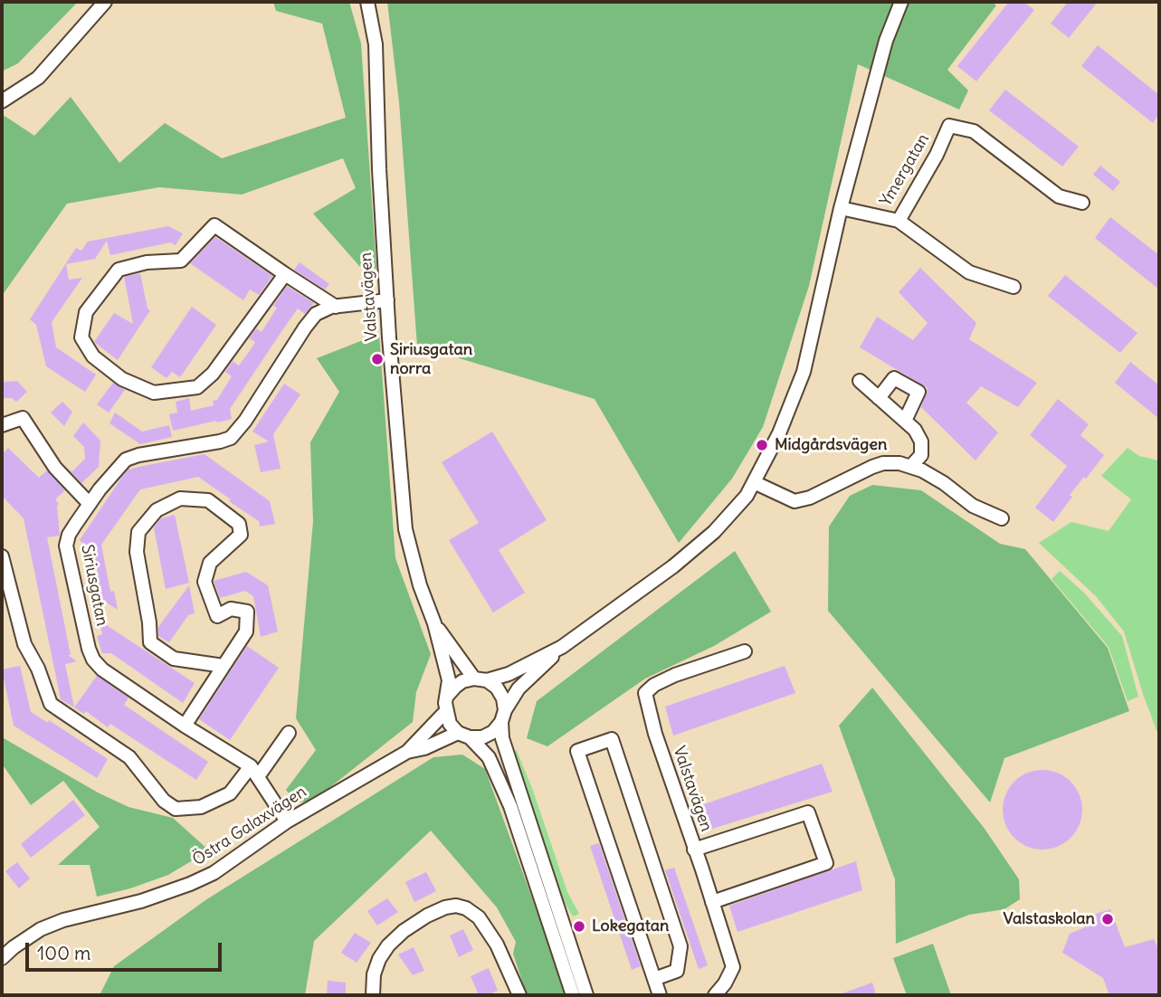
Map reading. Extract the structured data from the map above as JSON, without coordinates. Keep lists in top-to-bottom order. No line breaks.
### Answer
{"streets":{"street":["Ymergatan","Valstavägen","Siriusgatan","Östra Galaxvägen"]},"crossings":[["Valstavägen","Siriusgatan"],["Valstavägen","Östra Galaxvägen"],["Siriusgatan","Östra Galaxvägen"]],"places":["Siriusgatan norra","Midgårdsvägen","Valstaskolan","Lokegatan"],"scale_bar":"100 m"}
